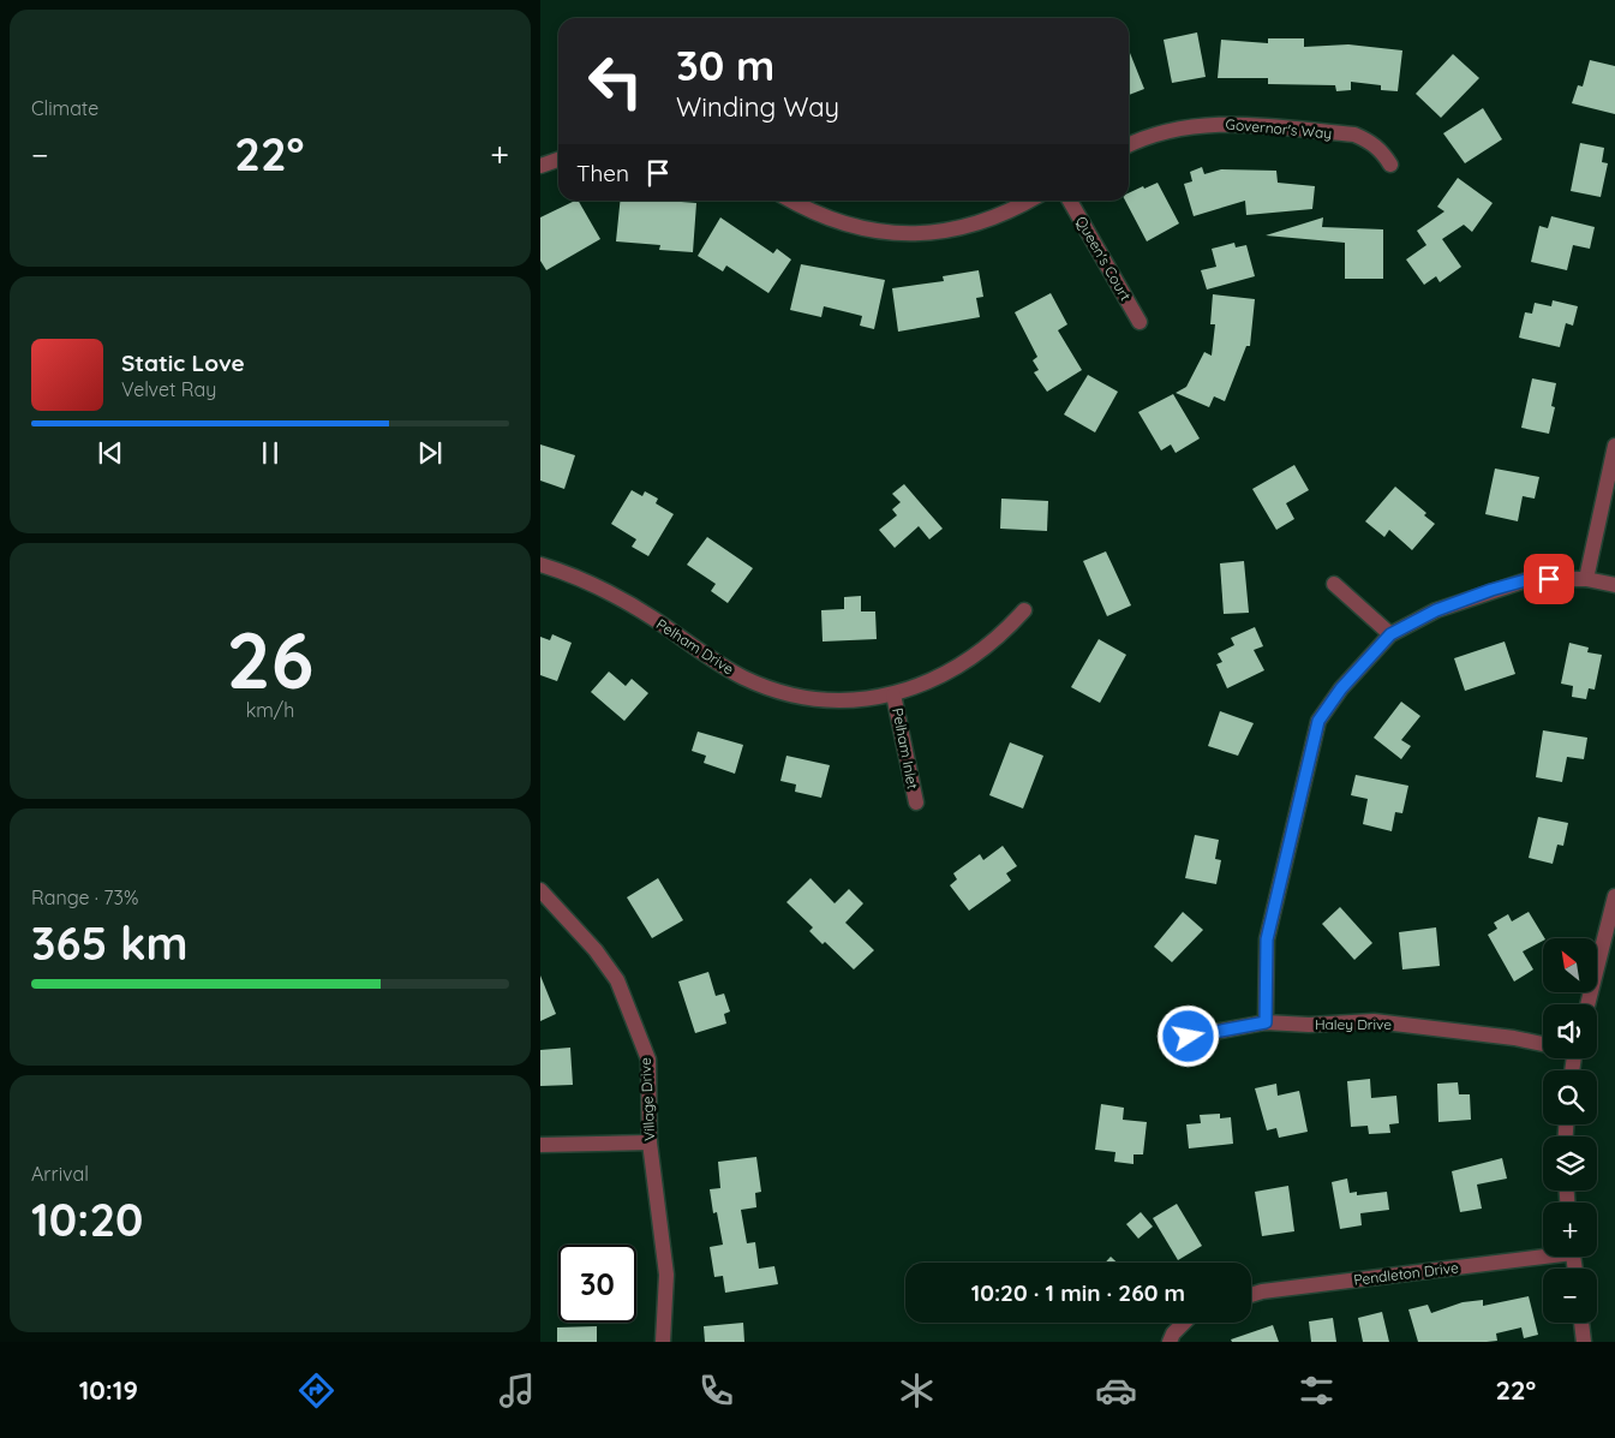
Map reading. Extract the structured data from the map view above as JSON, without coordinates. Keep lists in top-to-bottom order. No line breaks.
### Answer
{"streets":{"street":["Governor's Way","Queen's Court","Pelham Drive","Pelham Inlet","Haley Drive","Village Drive","Pendleton Drive"]},"crossings":[["Pelham Drive","Pelham Inlet"]],"north":"top left","page":{"tile":["Climate",["26","km/h"],["Range · 73%","365 km"],["Arrival","10:20"]],"turn":["30 m","Winding Way"],"heat":["−","22°","+"],"then":"Then","song":["Static Love","Velvet Ray"],"map_buttons":["+","−"],"limit":"30","trip":"10:20 · 1 min · 260 m","tabs":["10:19","22°"]}}
